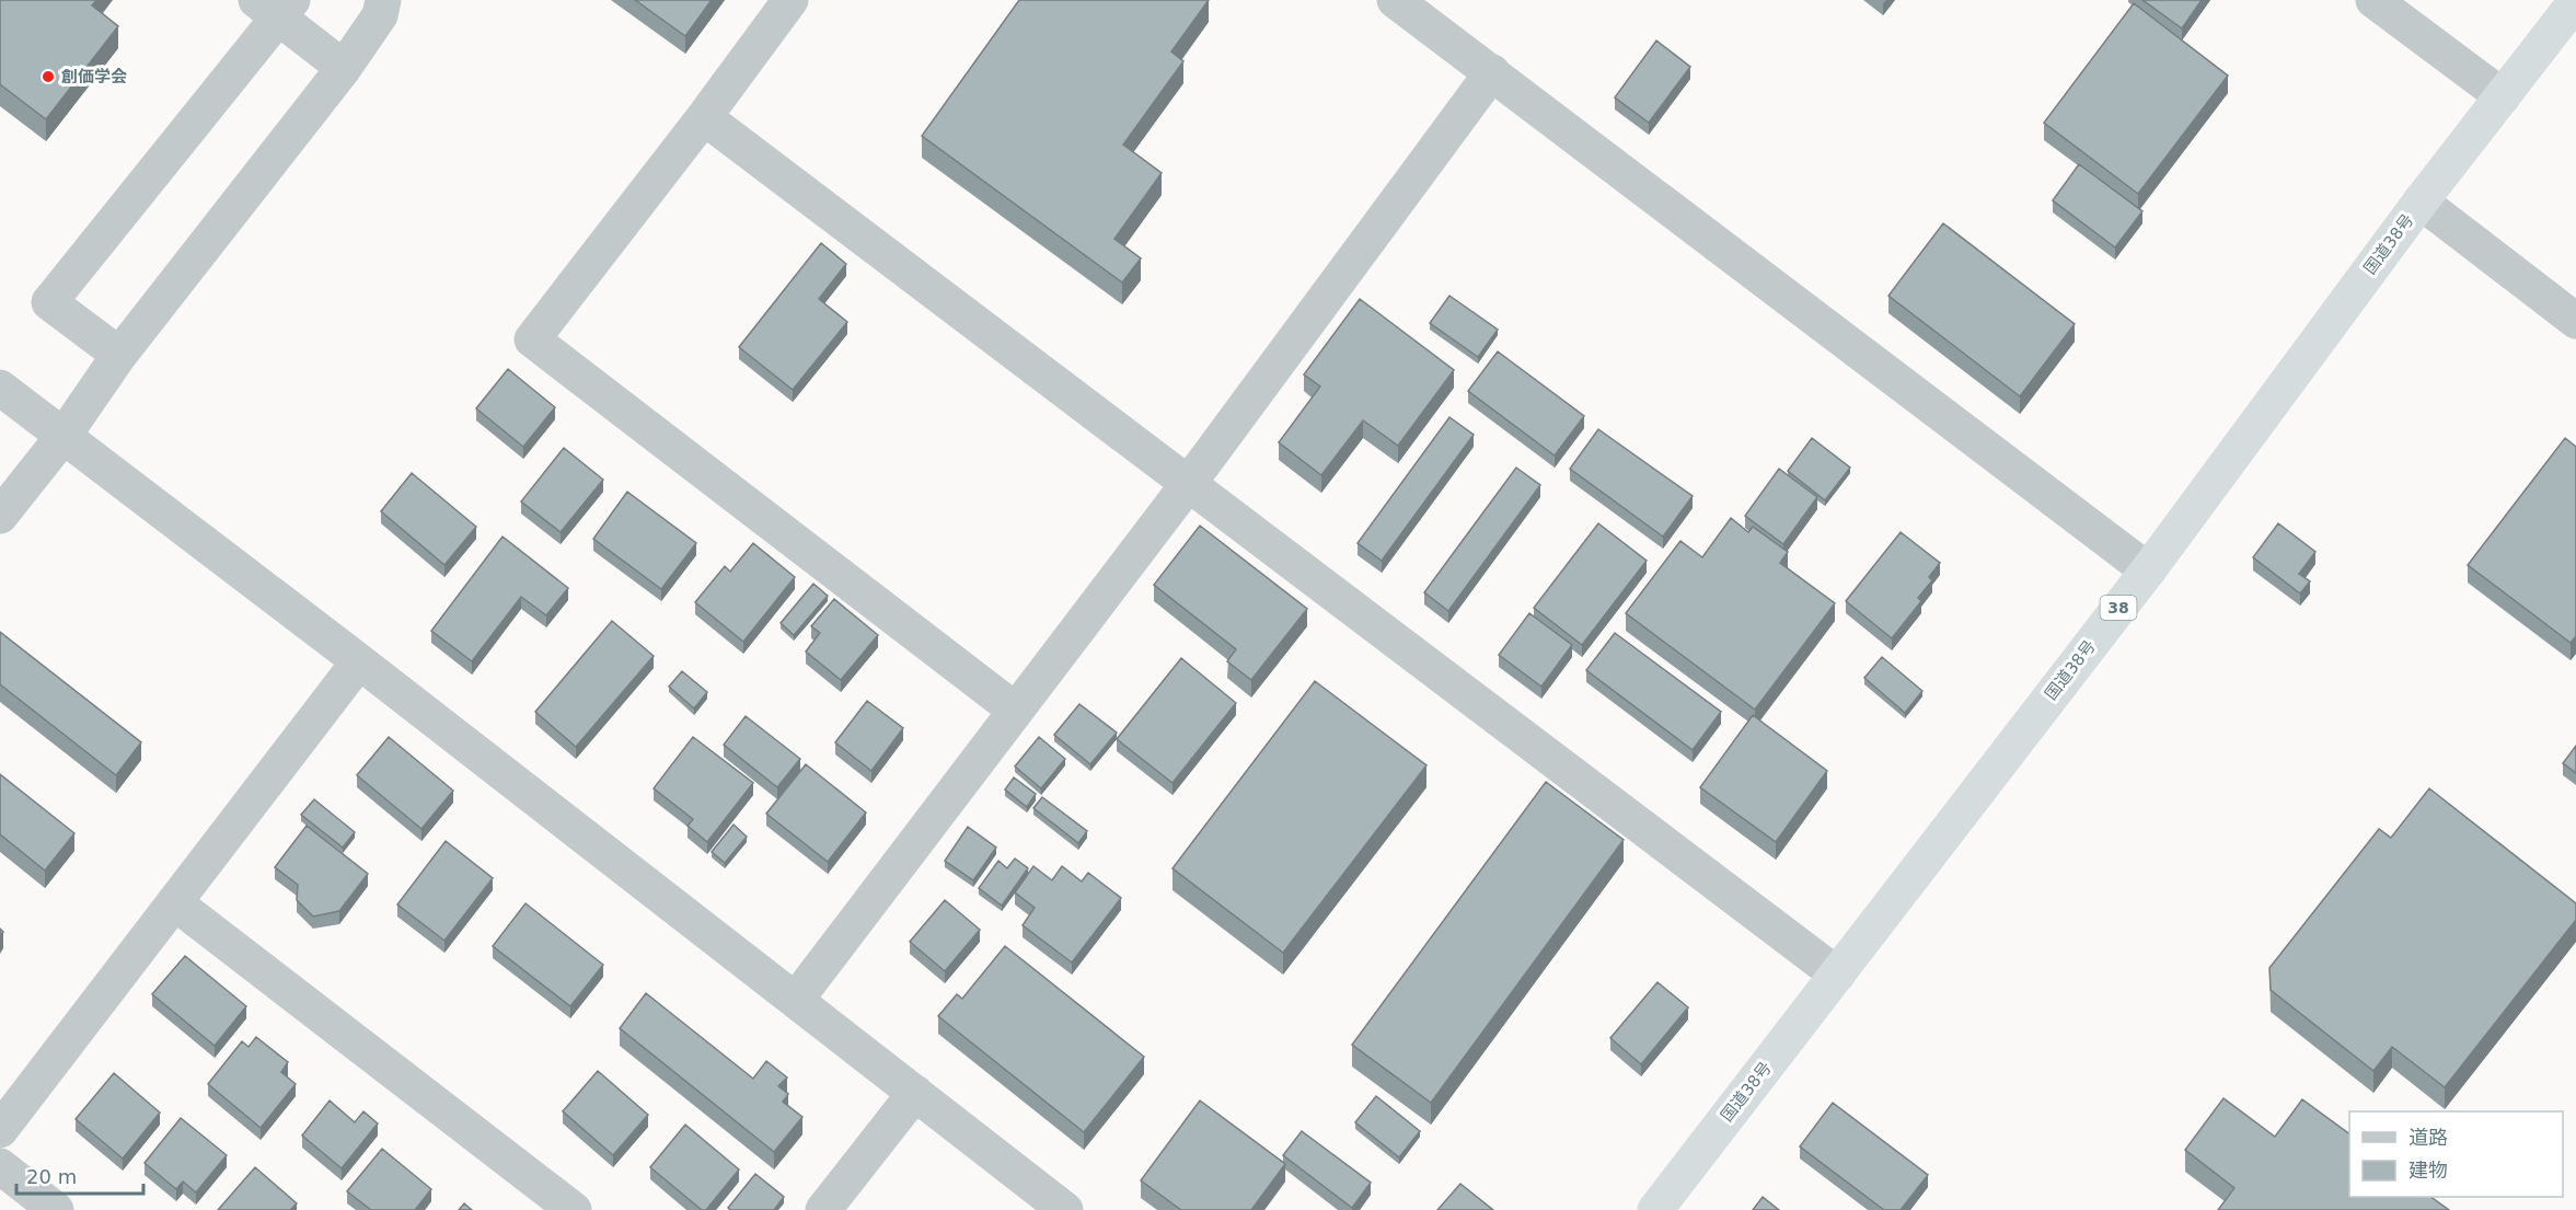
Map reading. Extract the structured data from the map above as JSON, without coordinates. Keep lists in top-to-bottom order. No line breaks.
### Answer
{"streets":{"highway":["国道38号","38"]},"places":["創価学会"],"legend":["道路","建物"],"scale_bar":"20 m"}
